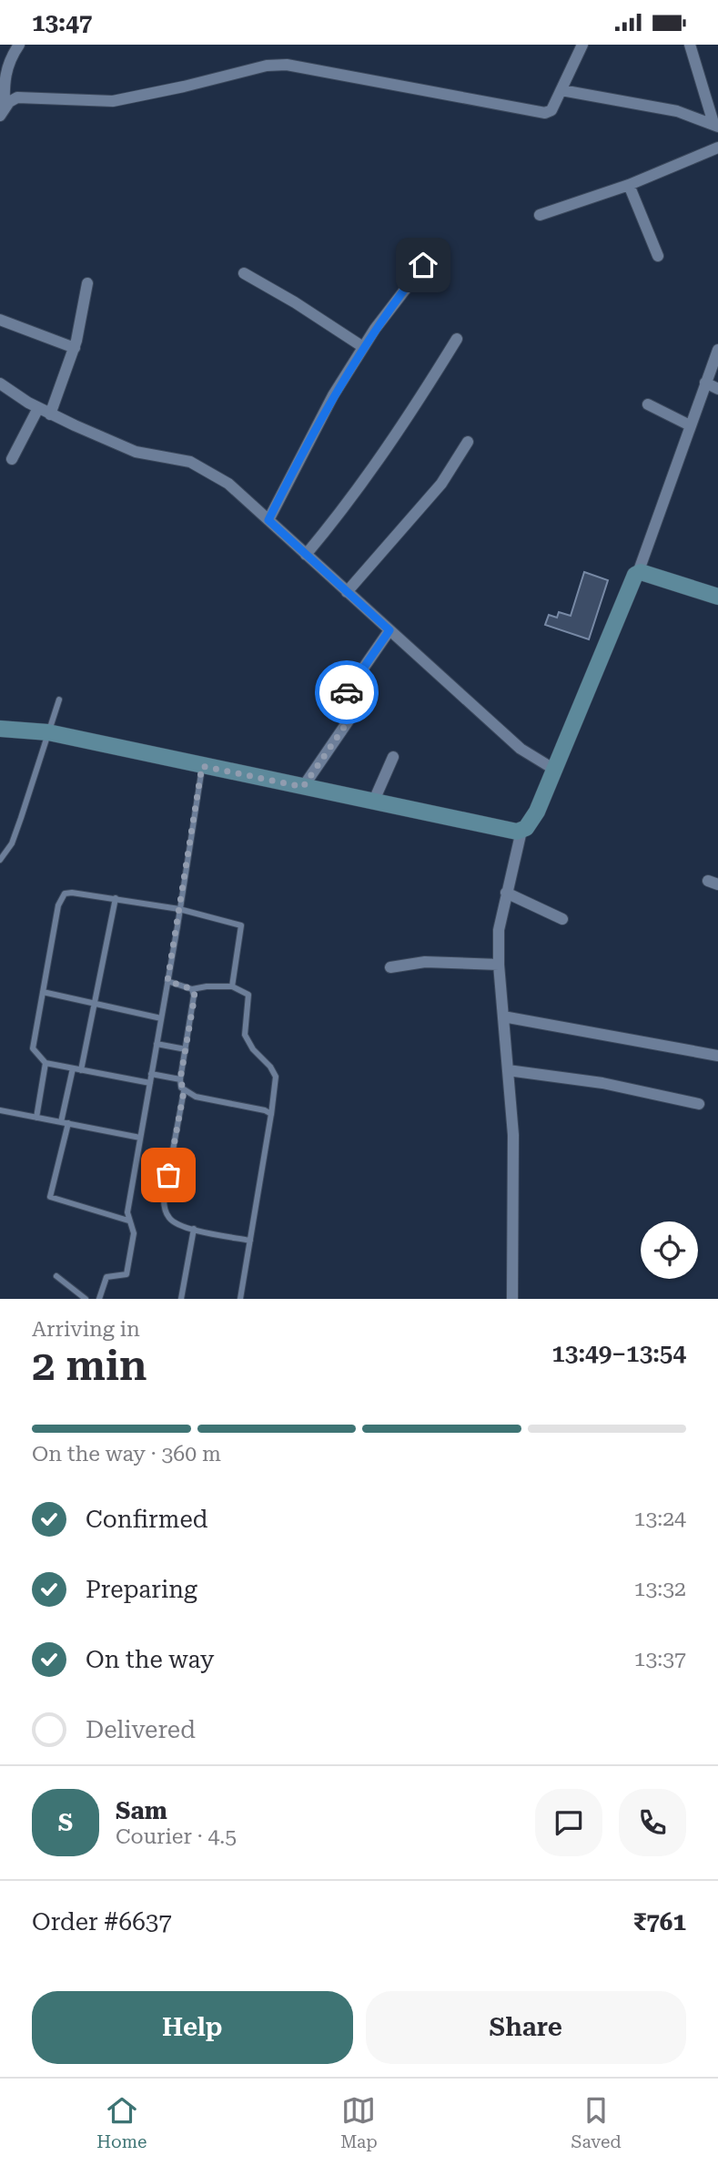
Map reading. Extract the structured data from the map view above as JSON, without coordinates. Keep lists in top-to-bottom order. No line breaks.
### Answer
{"page":{"status":"13:47","heading":["2 min","Arriving in","13:49–13:54"],"panel":["Sam","Courier · 4.5","Order #6637","₹761"],"bar":"On the way · 360 m","list":[["Confirmed","13:24"],["Preparing","13:32"],["On the way","13:37"],"Delivered"],"round":"S","buttons":["Help","Share"],"tabs":["Home","Map","Saved"]}}
